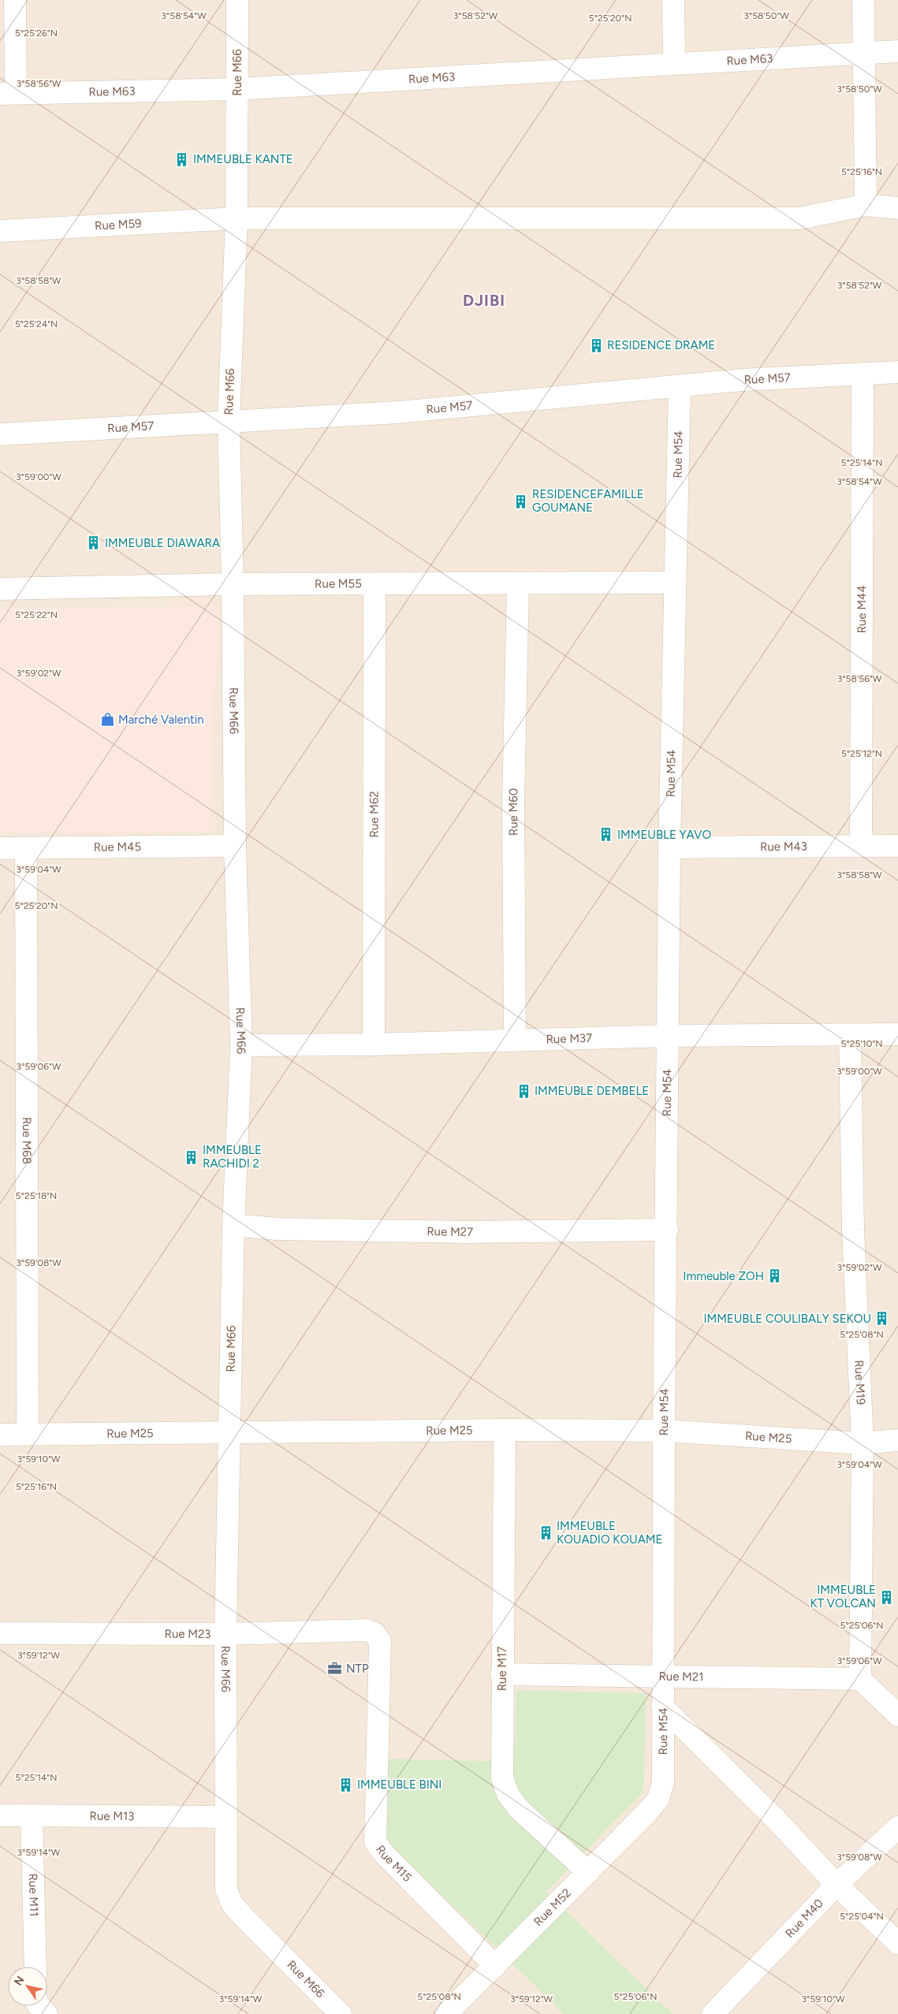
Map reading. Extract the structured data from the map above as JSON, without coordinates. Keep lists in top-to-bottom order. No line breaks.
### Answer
{"streets":{"street":["Rue M63","Rue M66","Rue M59","Rue M57","Rue M54","Rue M55","Rue M44","Rue M60","Rue M62","Rue M43","Rue M45","Rue M37","Rue M68","Rue M27","Rue M19","Rue M25","Rue M23","Rue M17","Rue M21","Rue M13","Rue M15","Rue M11","Rue M52","Rue M40"]},"crossings":[["Rue M63","Rue M66"],["Rue M66","Rue M59"],["Rue M66","Rue M57"],["Rue M66","Rue M55"],["Rue M66","Rue M45"],["Rue M66","Rue M37"],["Rue M66","Rue M27"],["Rue M66","Rue M25"],["Rue M66","Rue M23"],["Rue M66","Rue M13"],["Rue M57","Rue M54"],["Rue M57","Rue M44"],["Rue M54","Rue M55"],["Rue M54","Rue M43"],["Rue M54","Rue M37"],["Rue M54","Rue M27"],["Rue M54","Rue M25"],["Rue M54","Rue M21"],["Rue M54","Rue M52"],["Rue M55","Rue M60"],["Rue M55","Rue M62"],["Rue M44","Rue M43"],["Rue M60","Rue M37"],["Rue M62","Rue M37"],["Rue M45","Rue M68"],["Rue M37","Rue M19"],["Rue M68","Rue M25"],["Rue M19","Rue M25"],["Rue M19","Rue M21"],["Rue M25","Rue M17"],["Rue M23","Rue M15"],["Rue M17","Rue M21"],["Rue M17","Rue M52"],["Rue M13","Rue M11"],["Rue M15","Rue M52"]],"districts":["DJIBI"],"places":{"building":["IMMEUBLE KANTE","RESIDENCE DRAME","RESIDENCEFAMILLE GOUMANE","IMMEUBLE DIAWARA","IMMEUBLE YAVO","IMMEUBLE DEMBELE","IMMEUBLE RACHIDI 2","Immeuble ZOH","IMMEUBLE COULIBALY SEKOU","IMMEUBLE KOUADIO KOUAME","IMMEUBLE KT VOLCAN","IMMEUBLE BINI"],"shop":["Marché Valentin"],"office":["NTP"]},"north":"top left","coordinates":["3°58'54\"W","3°58'52\"W","3°58'50\"W","5°25'20\"N","5°25'26\"N","3°58'56\"W","5°25'16\"N","3°58'58\"W","5°25'24\"N","5°25'14\"N","3°59'00\"W","5°25'22\"N","3°59'02\"W","5°25'12\"N","3°59'04\"W","5°25'10\"N","3°59'06\"W","5°25'18\"N","3°59'08\"W","5°25'08\"N","3°59'10\"W","5°25'06\"N","3°59'12\"W","3°59'14\"W","5°25'04\"N"]}
